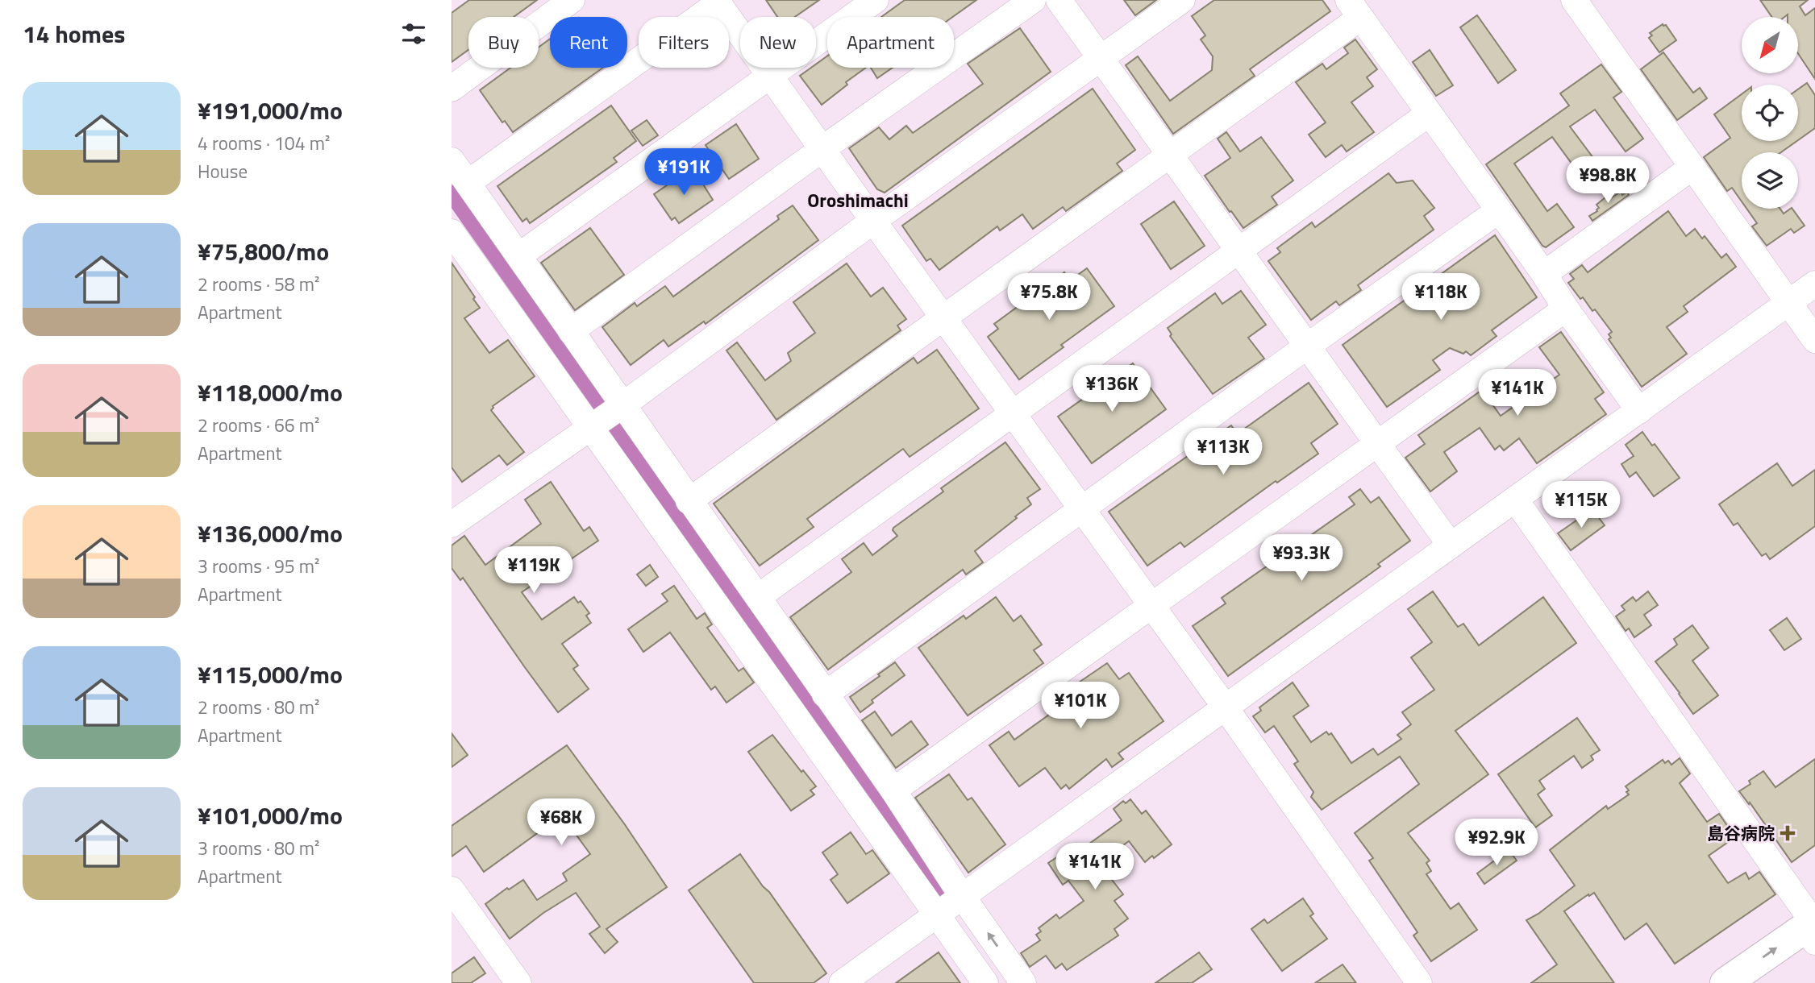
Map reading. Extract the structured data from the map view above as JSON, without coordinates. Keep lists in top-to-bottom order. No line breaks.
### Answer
{"districts":["Oroshimachi"],"places":{"health":["島谷病院"]},"north":"bottom left","page":{"heading":"14 homes","chip":["Buy","Rent","Filters","New","Apartment"],"list":[{"name":"¥191,000/mo","note":"4 rooms · 104 m² · House"},{"name":"¥75,800/mo","note":"2 rooms · 58 m² · Apartment"},{"name":"¥118,000/mo","note":"2 rooms · 66 m² · Apartment"},{"name":"¥136,000/mo","note":"3 rooms · 95 m² · Apartment"},{"name":"¥115,000/mo","note":"2 rooms · 80 m² · Apartment"},{"name":"¥101,000/mo","note":"3 rooms · 80 m² · Apartment"}],"price":["¥191K","¥98.8K","¥75.8K","¥118K","¥136K","¥141K","¥113K","¥115K","¥93.3K","¥119K","¥101K","¥68K","¥92.9K","¥141K"]}}
